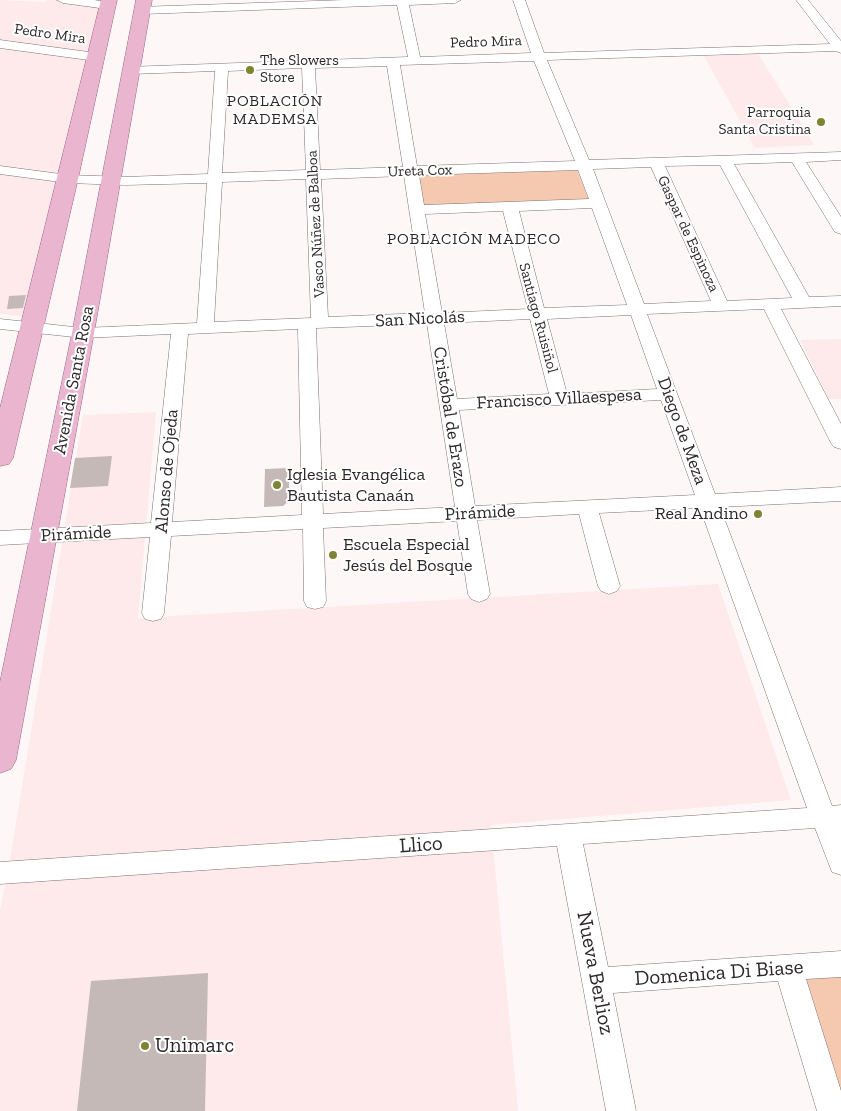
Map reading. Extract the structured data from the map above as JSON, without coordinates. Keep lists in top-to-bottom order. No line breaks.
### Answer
{"streets":{"main road":["Avenida Santa Rosa"],"street":["Pedro Mira","Ureta Cox","Vasco Núñez de Balboa","Gaspar de Espinoza","Santiago Ruisiñol","San Nicolás","Francisco Villaespesa","Cristóbal de Erazo","Diego de Meza","Alonso de Ojeda","Pirámide","Llico","Nueva Berlioz","Domenica Di Biase"]},"crossings":[["Pedro Mira","Vasco Núñez de Balboa"],["Pedro Mira","Avenida Santa Rosa"],["Pedro Mira","Cristóbal de Erazo"],["Pedro Mira","Diego de Meza"],["Ureta Cox","Vasco Núñez de Balboa"],["Ureta Cox","Gaspar de Espinoza"],["Ureta Cox","Avenida Santa Rosa"],["Ureta Cox","Cristóbal de Erazo"],["Ureta Cox","Diego de Meza"],["Vasco Núñez de Balboa","San Nicolás"],["Vasco Núñez de Balboa","Pirámide"],["Gaspar de Espinoza","San Nicolás"],["Santiago Ruisiñol","San Nicolás"],["Santiago Ruisiñol","Francisco Villaespesa"],["San Nicolás","Avenida Santa Rosa"],["San Nicolás","Cristóbal de Erazo"],["San Nicolás","Diego de Meza"],["San Nicolás","Alonso de Ojeda"],["Avenida Santa Rosa","Pirámide"],["Francisco Villaespesa","Cristóbal de Erazo"],["Francisco Villaespesa","Diego de Meza"],["Cristóbal de Erazo","Pirámide"],["Diego de Meza","Pirámide"],["Diego de Meza","Llico"],["Alonso de Ojeda","Pirámide"],["Llico","Nueva Berlioz"],["Nueva Berlioz","Domenica Di Biase"]],"districts":["POBLACIÓN MADEMSA","POBLACIÓN MADECO"],"places":["The Slowers Store","Parroquia Santa Cristina","Iglesia Evangélica Bautista Canaán","Real Andino","Escuela Especial Jesús del Bosque","Unimarc"]}
